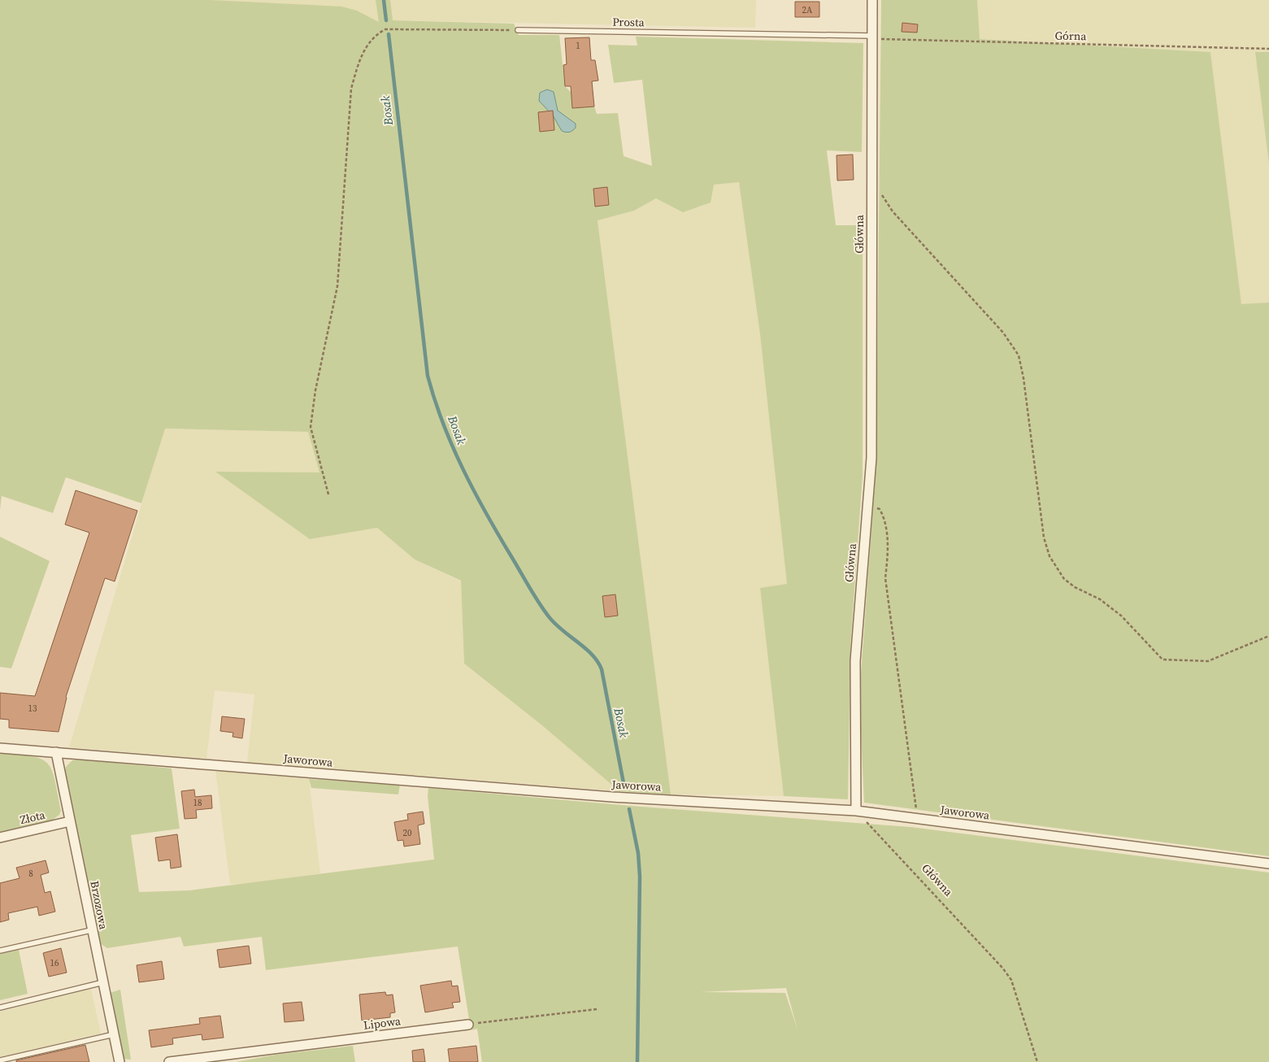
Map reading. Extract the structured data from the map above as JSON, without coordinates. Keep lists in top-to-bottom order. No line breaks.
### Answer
{"streets":{"street":["Główna","Jaworowa","Złota","Brzozowa","Lipowa"],"lane":["Prosta"],"path":["Górna"]},"crossings":[["Prosta","Górna"],["Prosta","Główna"],["Górna","Główna"],["Główna","Jaworowa"],["Jaworowa","Brzozowa"],["Złota","Brzozowa"]],"water":["Bosak"],"house_numbers":["2A","1","13","18","20","8","16"]}
